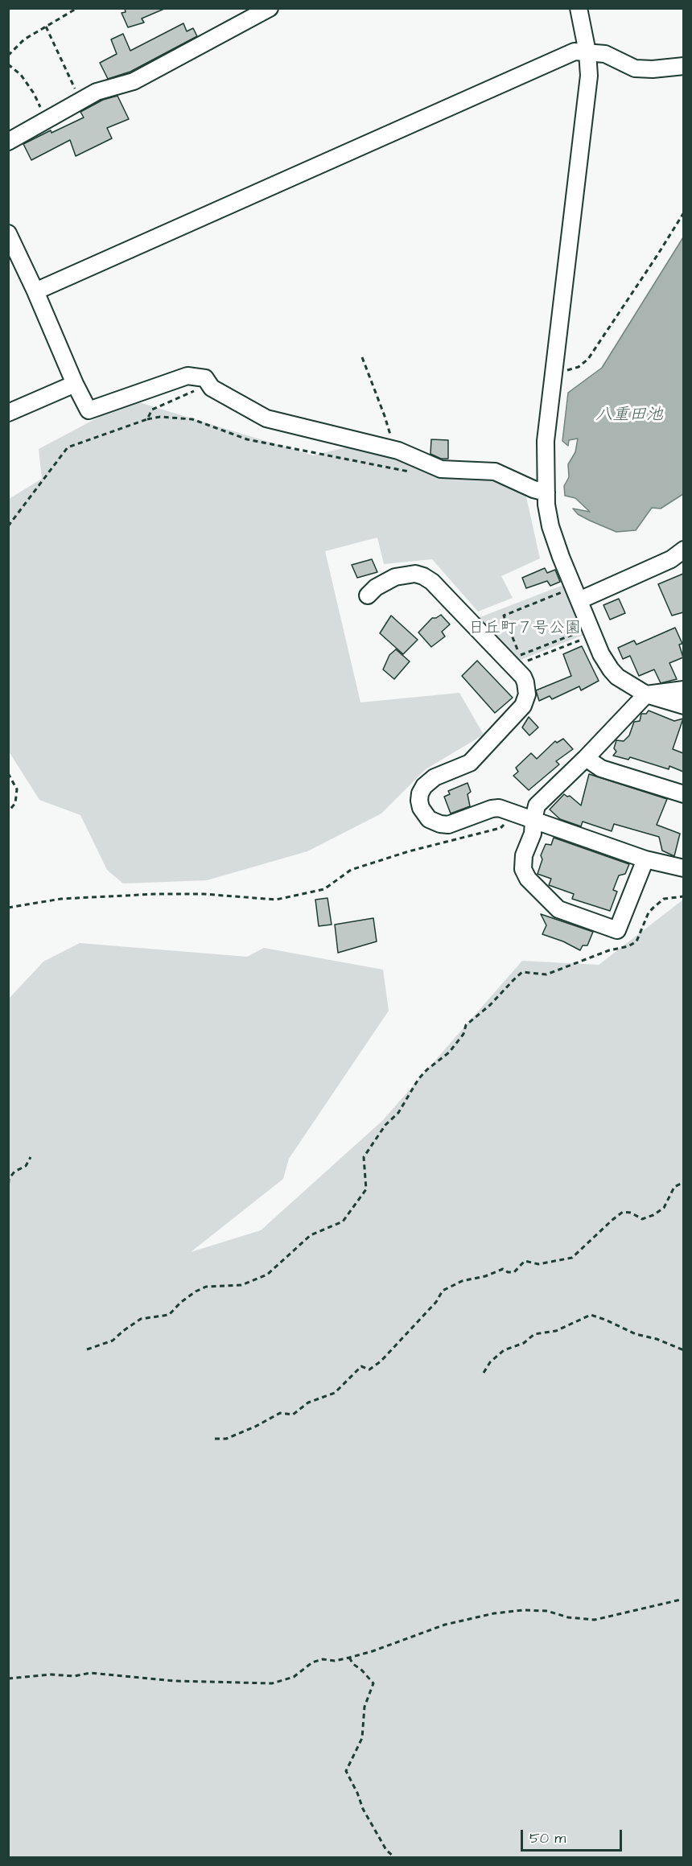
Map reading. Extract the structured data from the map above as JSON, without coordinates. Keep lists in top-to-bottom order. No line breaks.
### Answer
{"water":["八重田池"],"parks":["日丘町７号公園"],"scale_bar":"50 m"}
